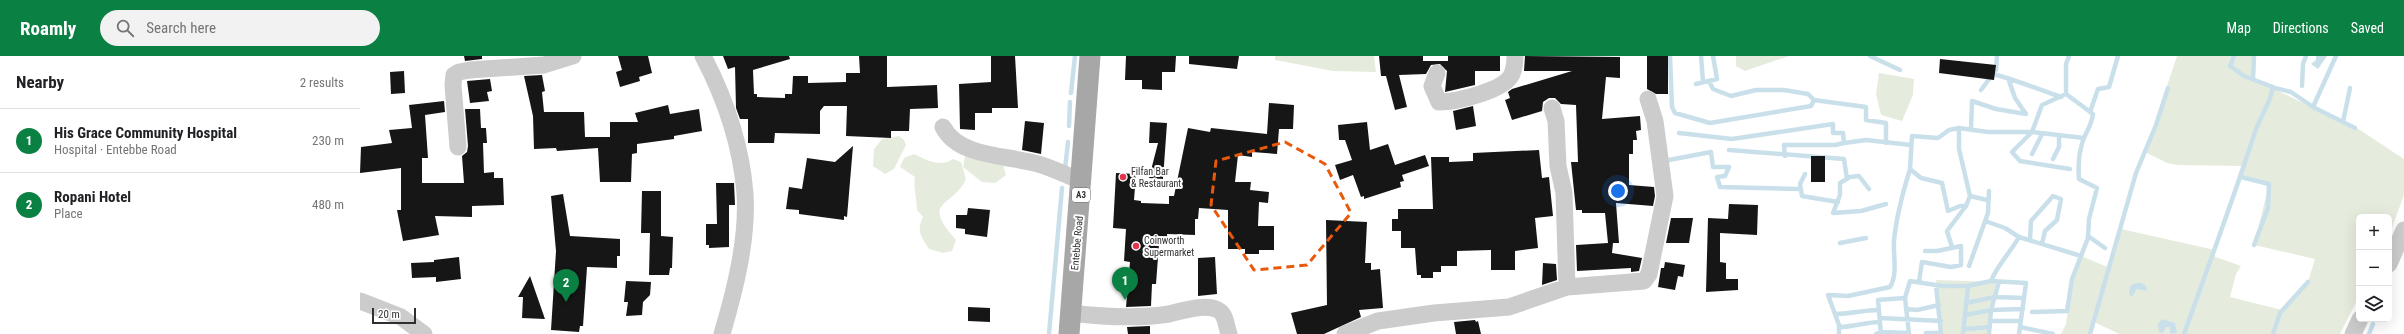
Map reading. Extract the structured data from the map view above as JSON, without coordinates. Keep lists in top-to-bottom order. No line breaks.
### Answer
{"streets":{"main road":["A3","Entebbe Road"]},"places":["Filfan Bar & Restaurant","Coinworth Supermarket"],"scale_bar":"20 m","page":{"header":"Roamly","search":"Search here","nav":["Map","Directions","Saved"],"heading":["Nearby","2 results"],"list":[{"mark":"1","name":"His Grace Community Hospital","note":"Hospital · Entebbe Road","value":"230 m"},{"mark":"2","name":"Ropani Hotel","note":"Place","value":"480 m"}],"map_buttons":["+","−"],"pins":["1","2"],"scale":"20 m"}}
